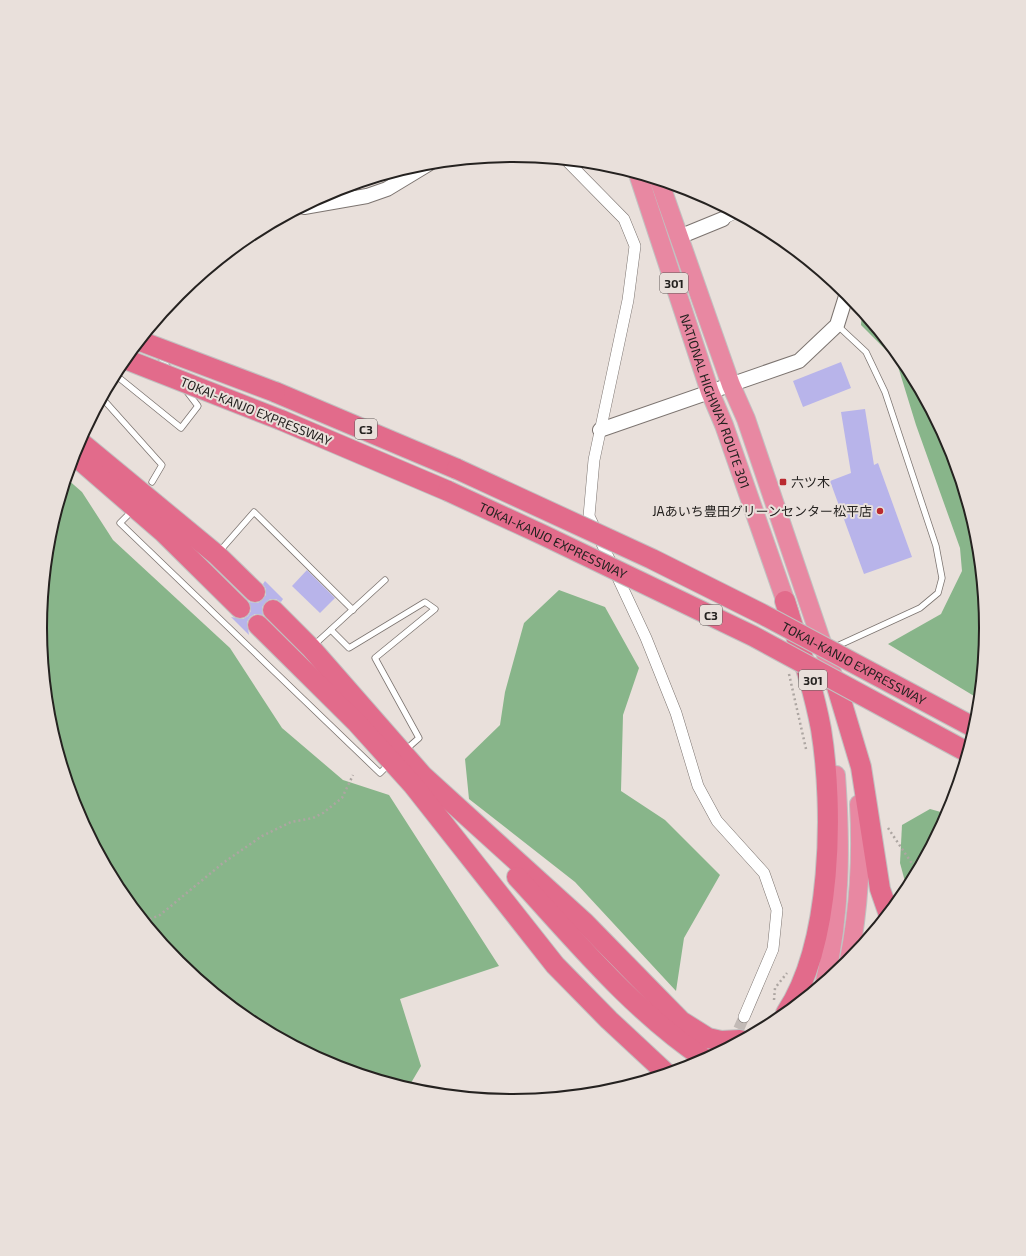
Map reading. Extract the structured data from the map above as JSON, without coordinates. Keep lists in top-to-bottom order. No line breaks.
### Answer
{"streets":{"highway":["301","NATIONAL HIGHWAY ROUTE 301","TOKAI-KANJO EXPRESSWAY","C3"]},"places":{"transit":["六ツ木"],"other":["JAあいち豊田グリーンセンター松平店"]}}
